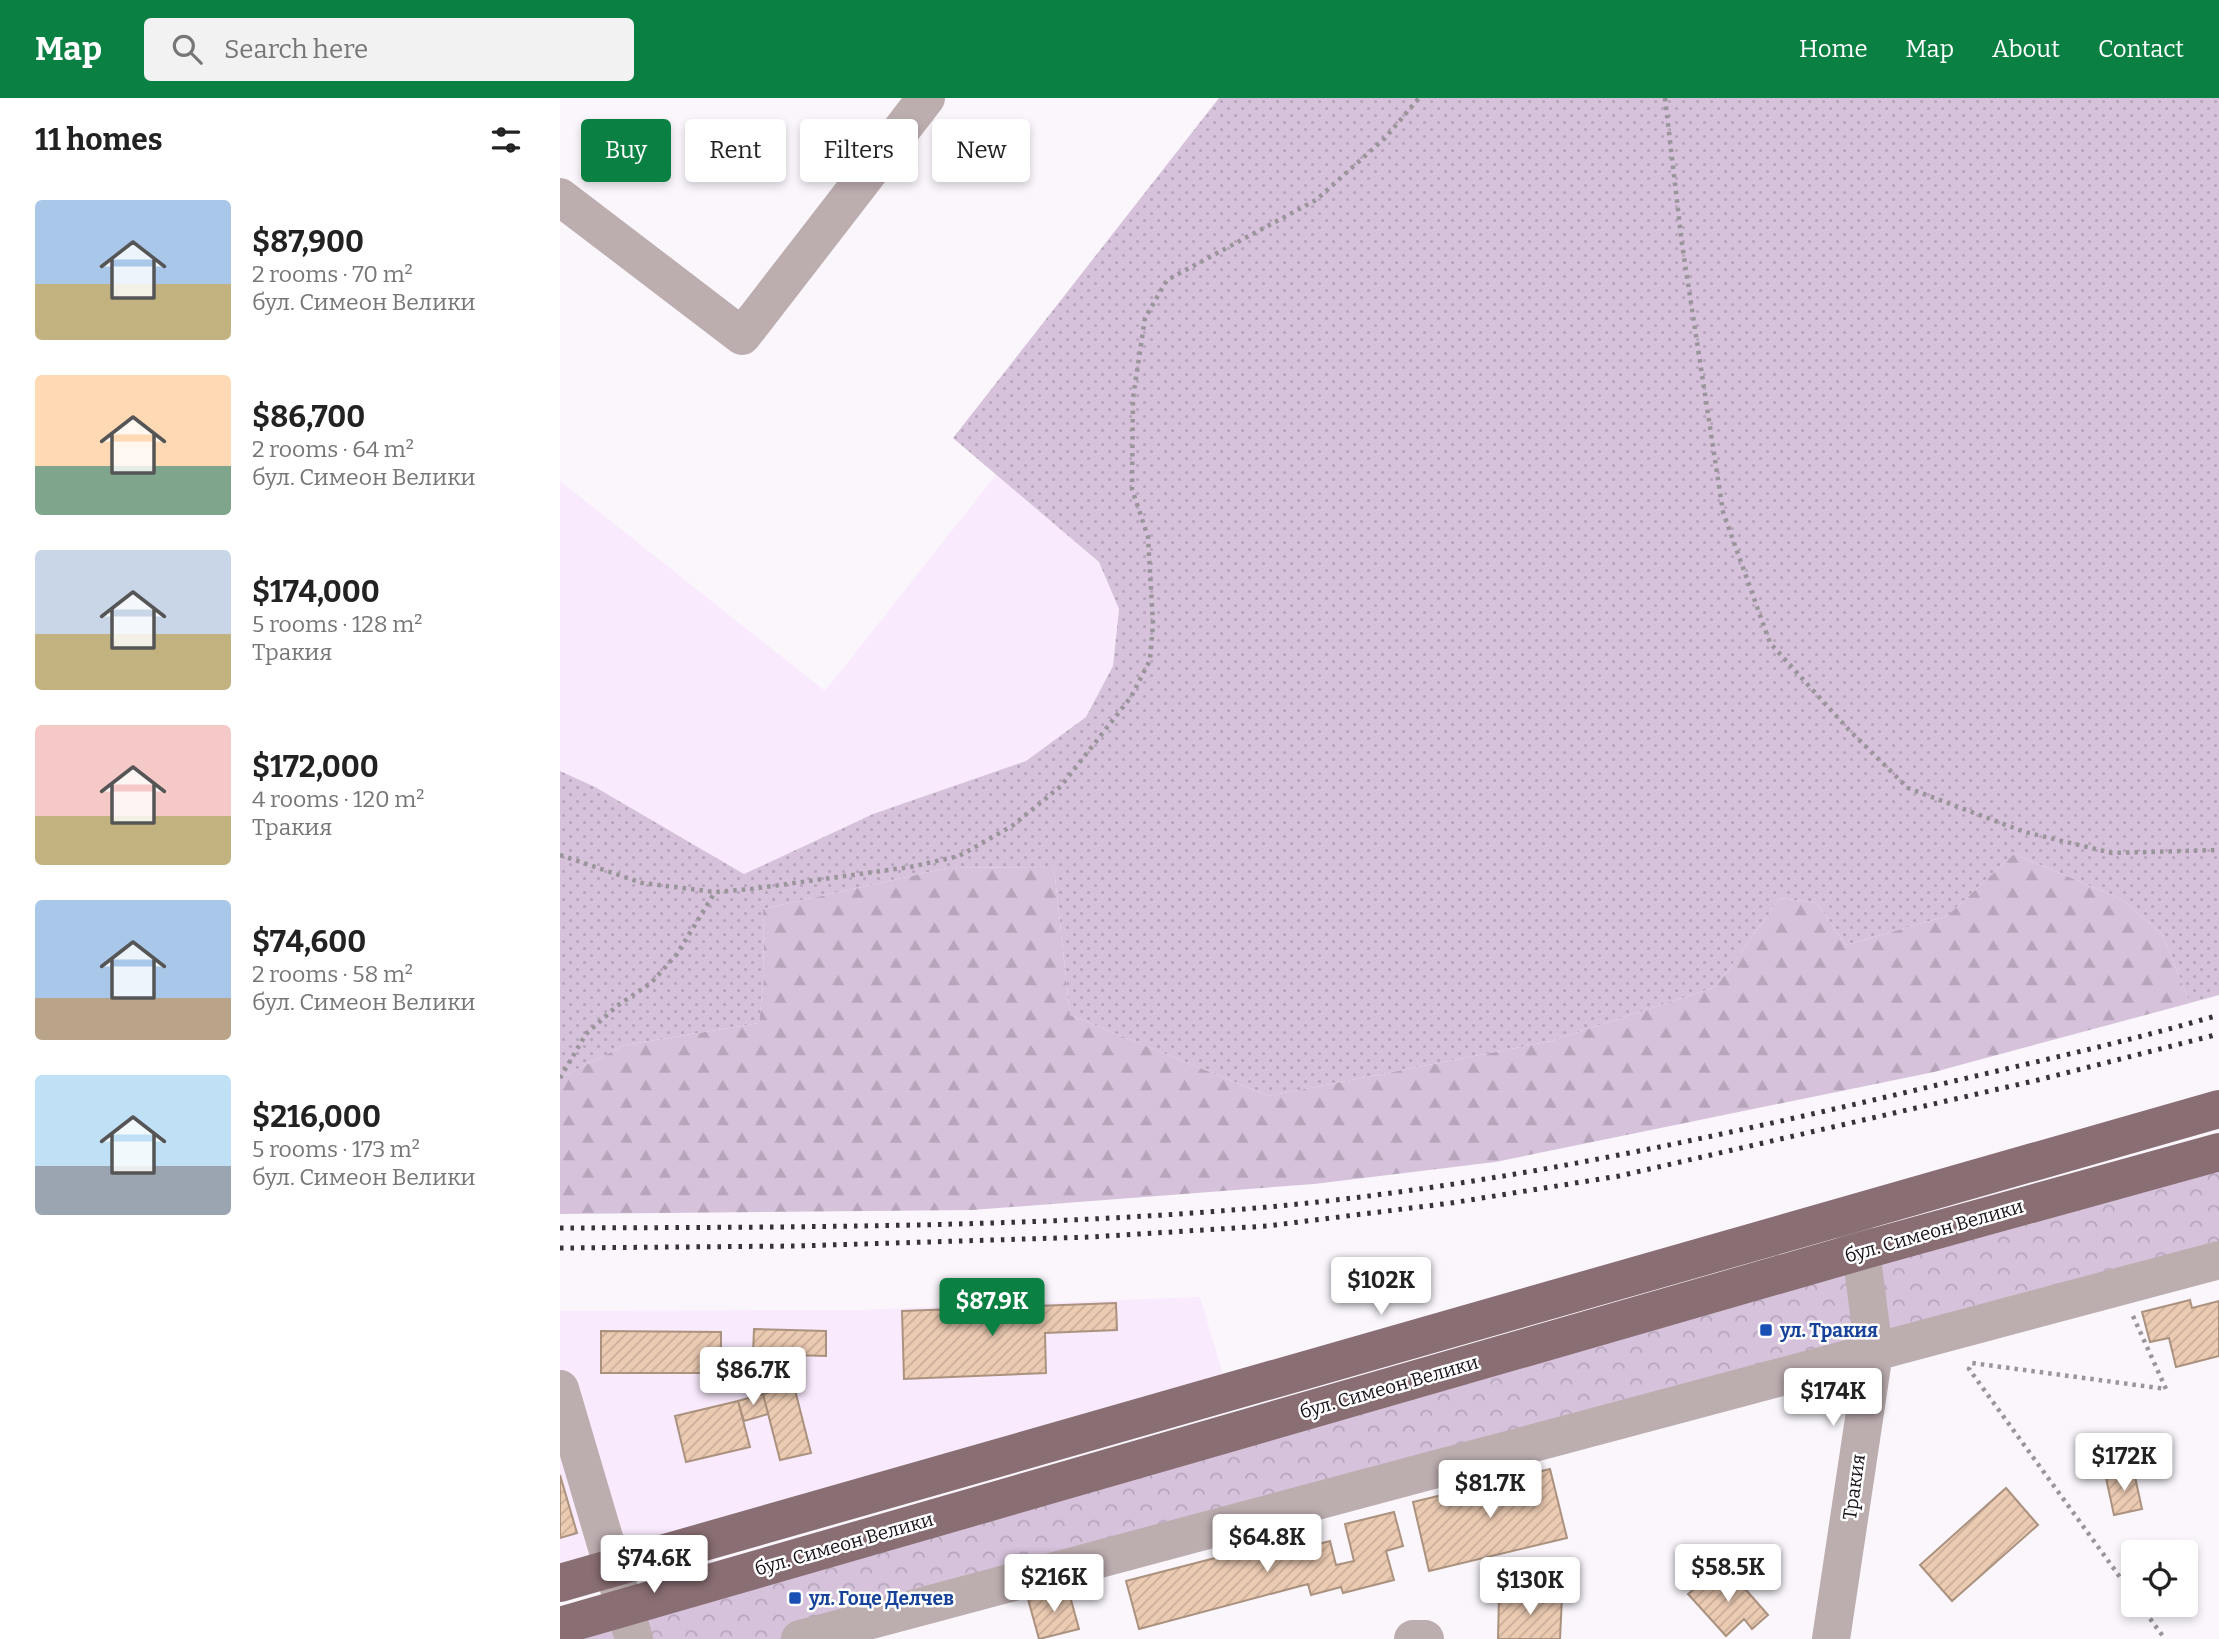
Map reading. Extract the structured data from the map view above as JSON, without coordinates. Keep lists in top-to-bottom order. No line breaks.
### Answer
{"streets":{"main road":["бул. Симеон Велики"],"street":["Тракия"]},"crossings":[["бул. Симеон Велики","Тракия"]],"places":{"transit":["ул. Тракия","ул. Гоце Делчев"]},"page":{"header":"Map","search":"Search here","nav":["Home","Map","About","Contact"],"heading":"11 homes","chip":["Buy","Rent","Filters","New"],"list":[{"name":"$87,900","note":"2 rooms · 70 m² · бул. Симеон Велики"},{"name":"$86,700","note":"2 rooms · 64 m² · бул. Симеон Велики"},{"name":"$174,000","note":"5 rooms · 128 m² · Тракия"},{"name":"$172,000","note":"4 rooms · 120 m² · Тракия"},{"name":"$74,600","note":"2 rooms · 58 m² · бул. Симеон Велики"},{"name":"$216,000","note":"5 rooms · 173 m² · бул. Симеон Велики"}],"price":["$102K","$87.9K","$86.7K","$174K","$172K","$81.7K","$64.8K","$74.6K","$58.5K","$216K","$130K"]}}
